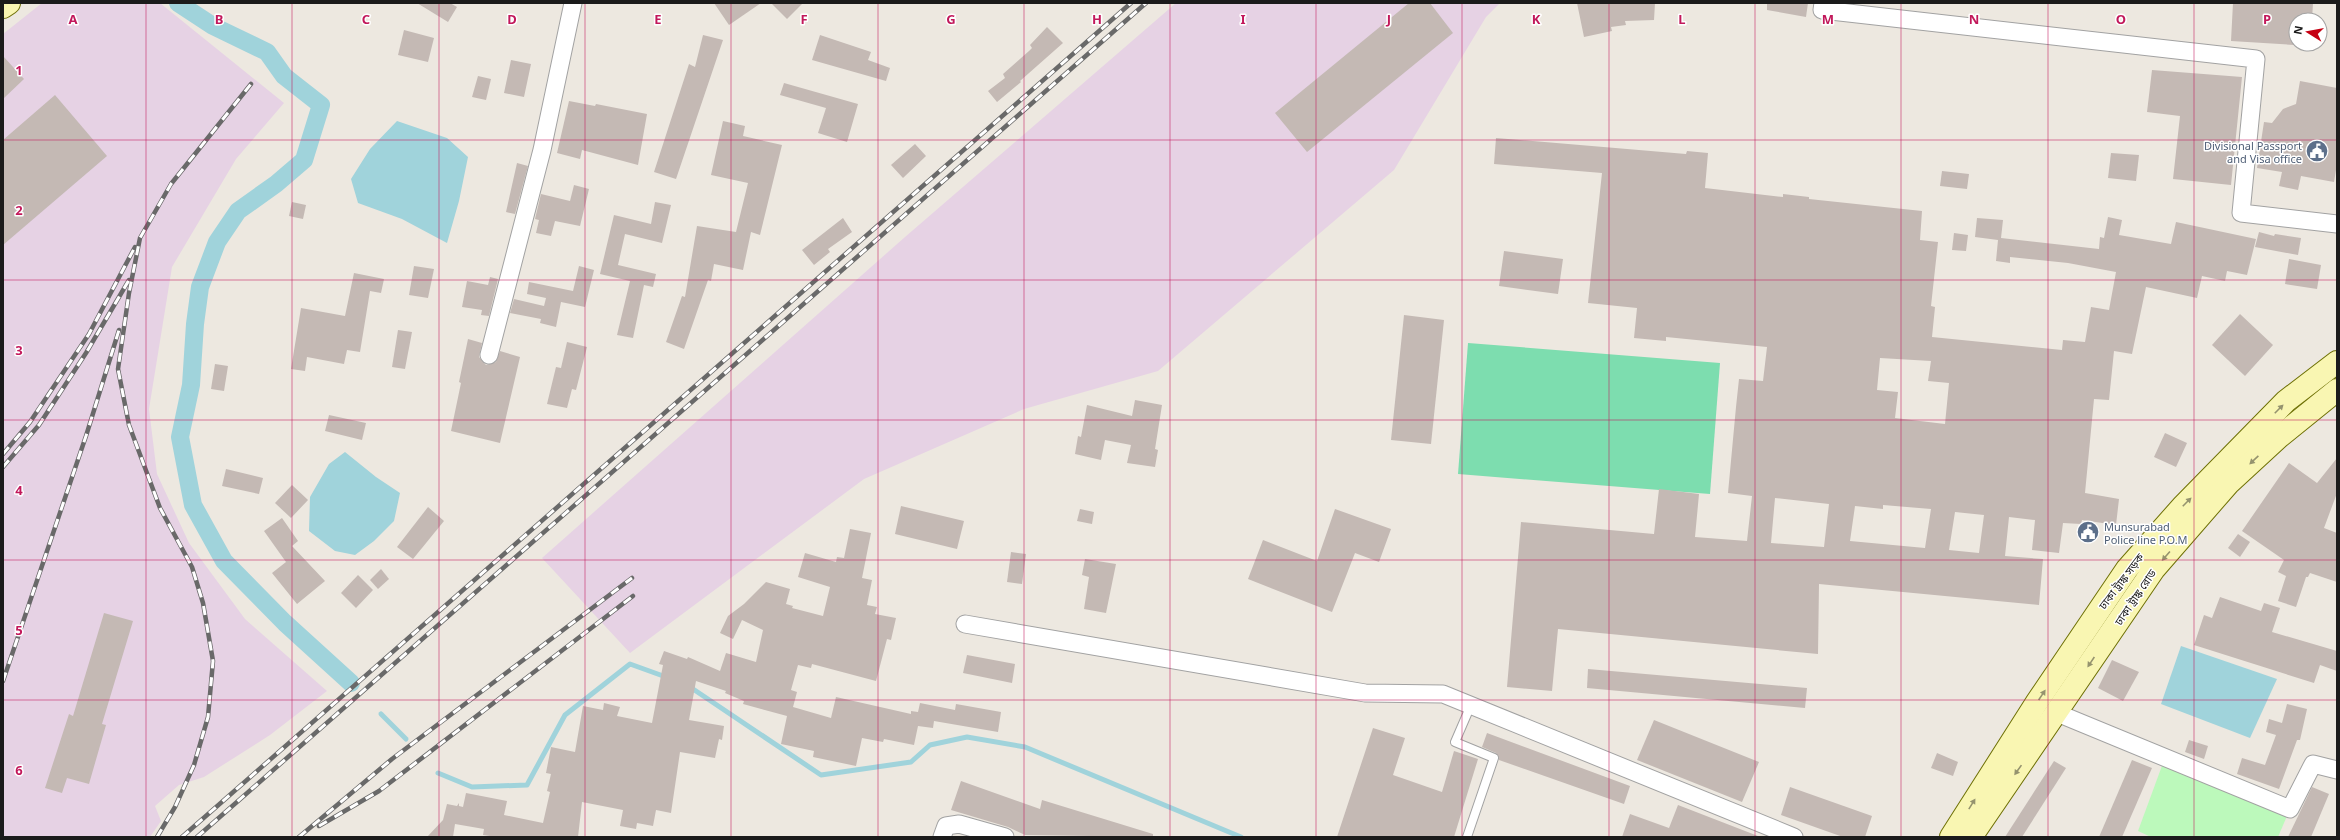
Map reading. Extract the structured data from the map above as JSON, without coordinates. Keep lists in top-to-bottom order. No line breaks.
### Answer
{"streets":{"main road":["ঢাকা ট্রাঙ্ক সড়ক","ঢাকা ট্রাঙ্ক রোড"]},"one_way":["ঢাকা ট্রাঙ্ক সড়ক","ঢাকা ট্রাঙ্ক রোড"],"places":{"public building":["Divisional Passport and Visa office","Munsurabad Police line P.O.M"]},"north":"left","grid":{"columns":["A","B","C","D","E","F","G","H","I","J","K","L","M","N","O","P"],"rows":["1","2","3","4","5","6"]}}
